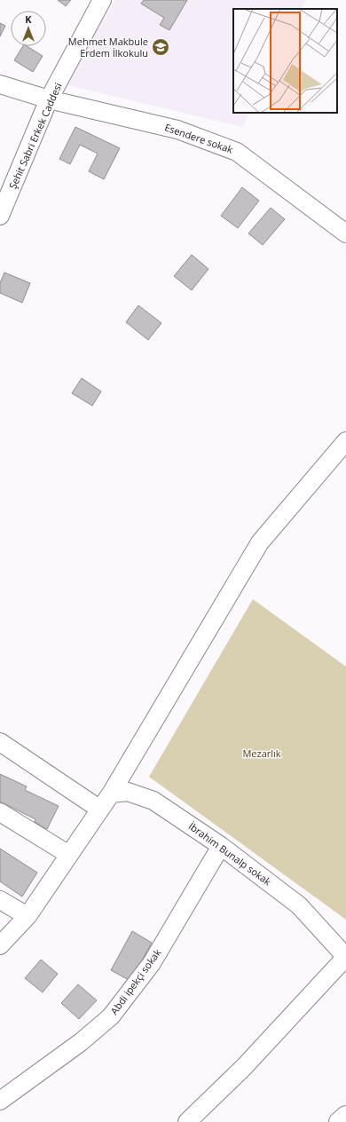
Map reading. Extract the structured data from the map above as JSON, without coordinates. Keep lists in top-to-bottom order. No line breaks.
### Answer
{"streets":{"street":["Şehit Sabri Erkek Caddesi","Esendere sokak","İbrahim Bunalp sokak","Abdi ipekçi sokak"]},"crossings":[["Şehit Sabri Erkek Caddesi","Esendere sokak"],["İbrahim Bunalp sokak","Abdi ipekçi sokak"]],"parks":["Mezarlık"],"places":{"school or university":["Mehmet Makbule Erdem İlkokulu"]},"north":"top"}
